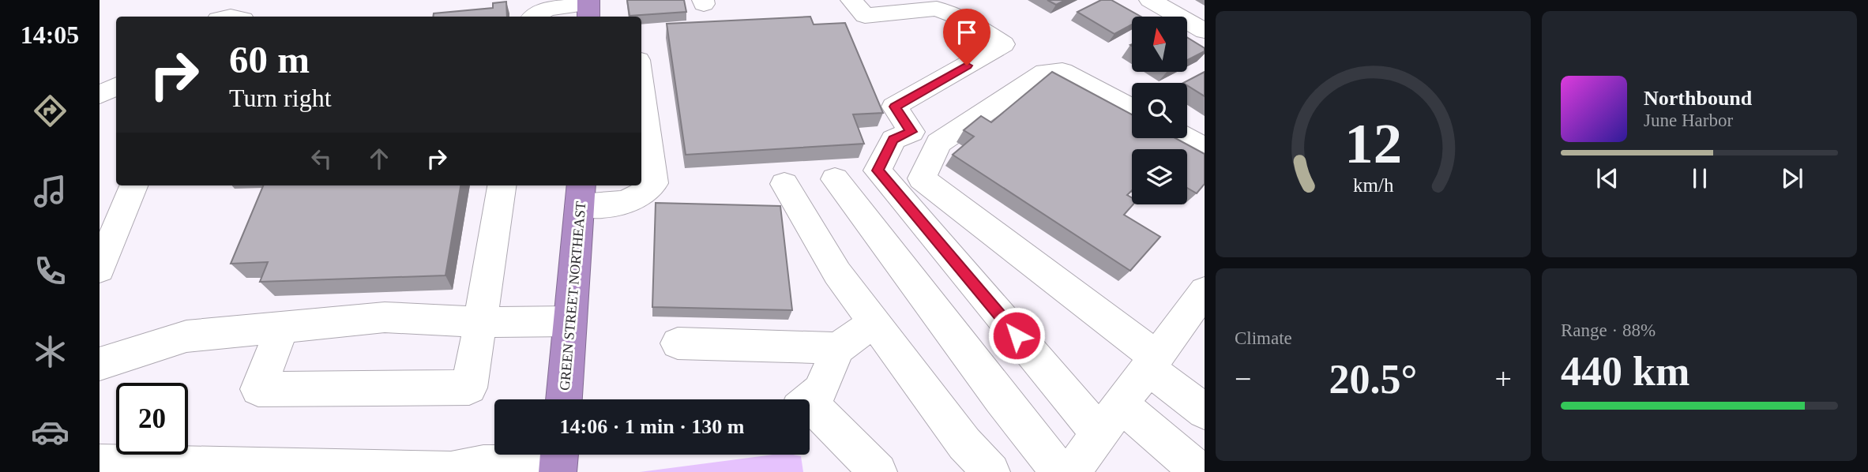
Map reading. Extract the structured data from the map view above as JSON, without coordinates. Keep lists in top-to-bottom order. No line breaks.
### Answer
{"streets":{"highway":["GREEN STREET NORTHEAST"]},"north":"top","page":{"tabs":"14:05","turn":["60 m","Turn right"],"song":["Northbound","June Harbor"],"tile":["Climate",["Range · 88%","440 km"]],"heat":["−","20.5°","+"],"limit":"20","trip":"14:06 · 1 min · 130 m","gauge":["12","km/h"]}}
